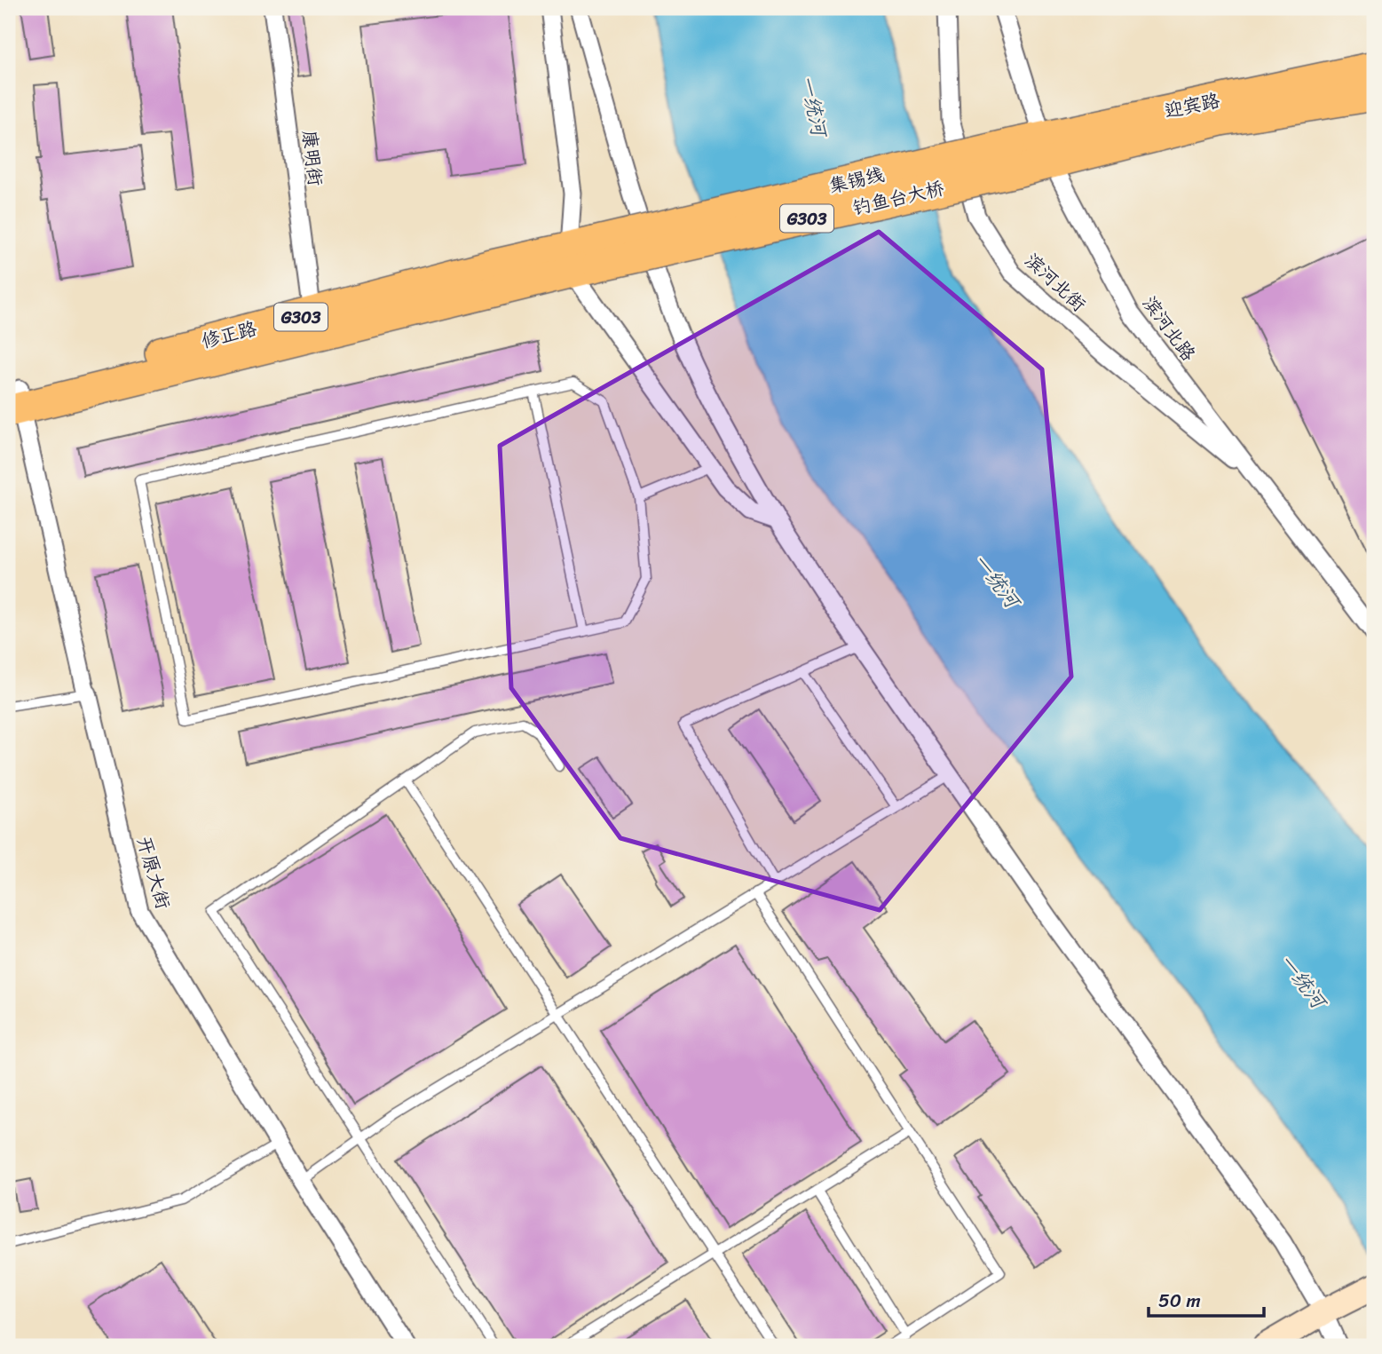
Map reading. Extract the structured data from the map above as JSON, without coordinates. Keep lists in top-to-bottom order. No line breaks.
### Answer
{"streets":{"highway":["迎宾路","钓鱼台大桥","G303","修正路"],"street":["康明街","滨河北街","滨河北路","开原大街"]},"crossings":[["迎宾路","钓鱼台大桥"],["迎宾路","滨河北路"],["康明街","修正路"],["钓鱼台大桥","修正路"],["滨河北街","滨河北路"],["修正路","开原大街"]],"water":["一统河"],"scale_bar":"50 m"}
